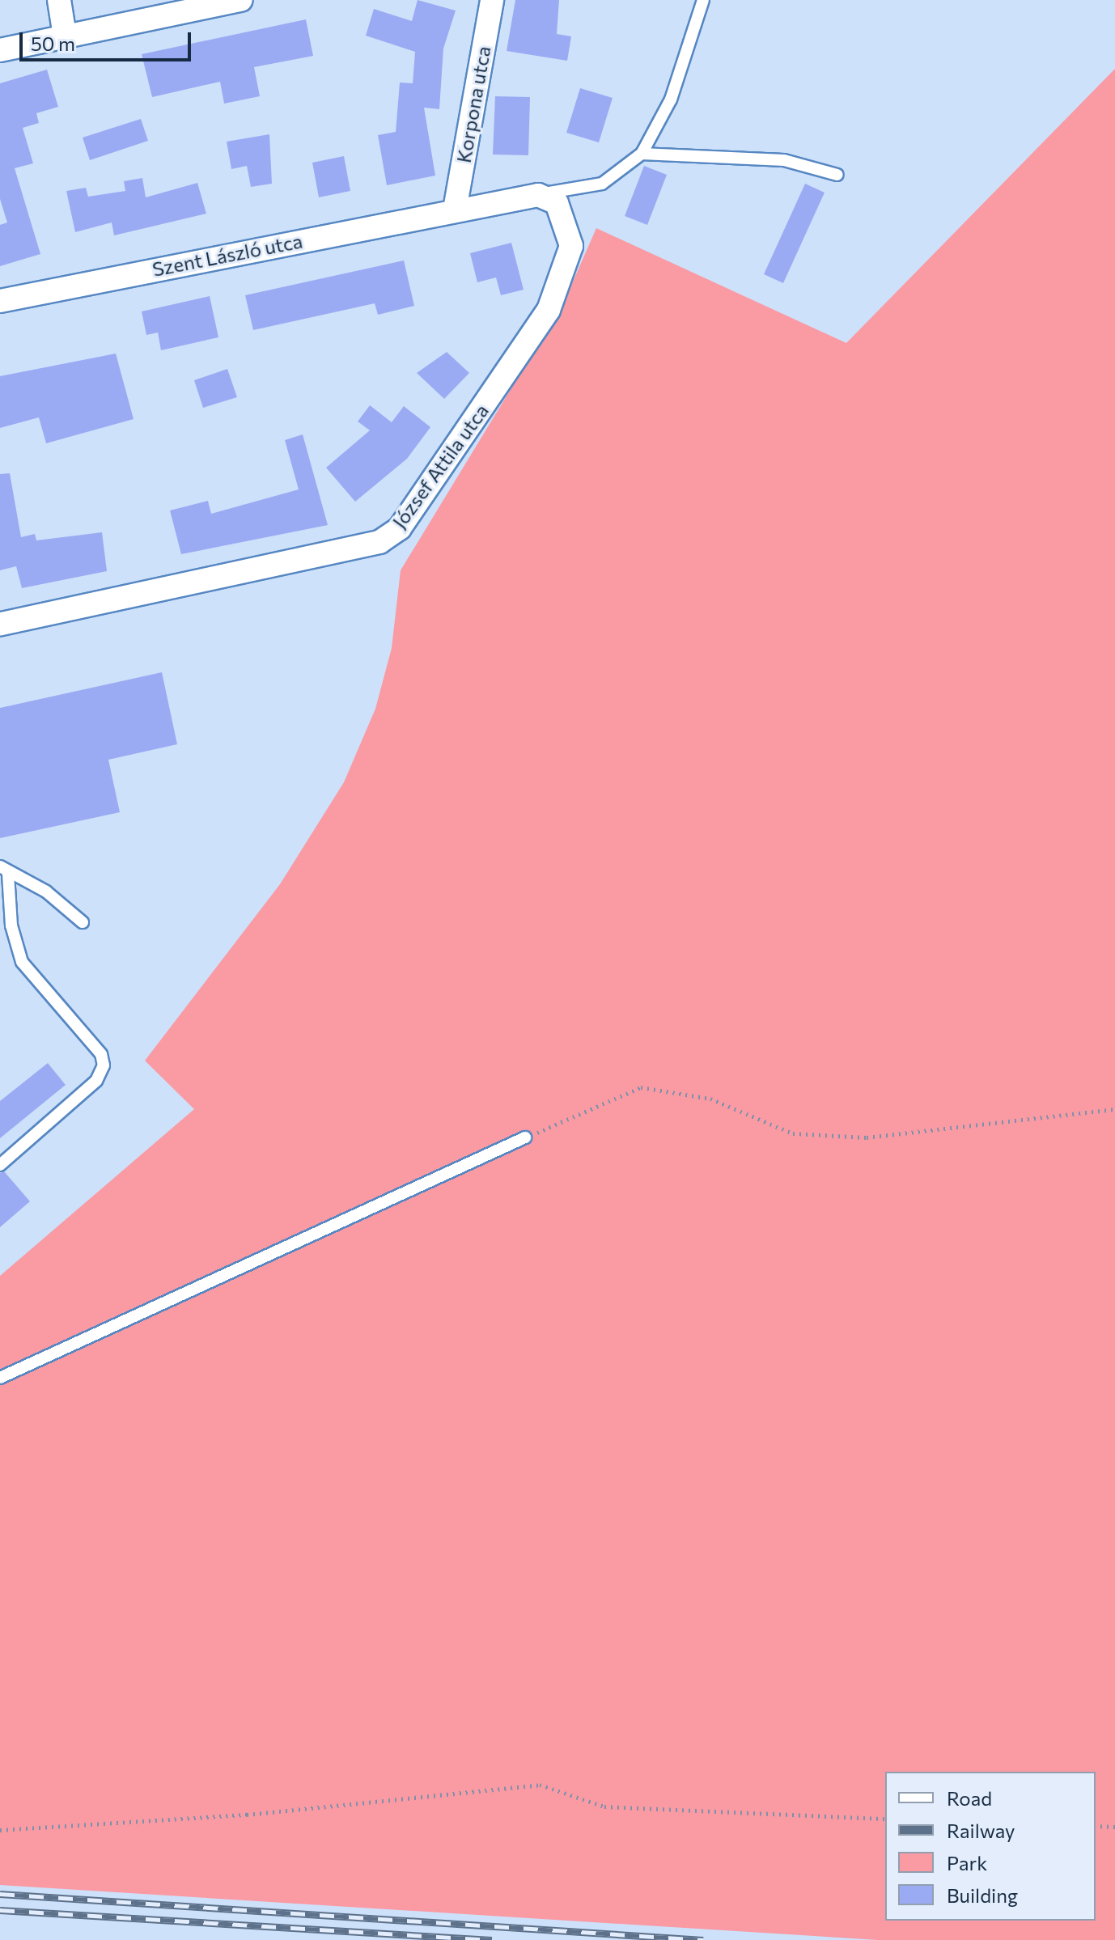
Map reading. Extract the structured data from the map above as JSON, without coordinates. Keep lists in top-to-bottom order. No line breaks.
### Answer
{"streets":{"street":["Korpona utca","Szent László utca","József Attila utca"]},"crossings":[["Korpona utca","Szent László utca"]],"legend":["Road","Railway","Park","Building"],"scale_bar":"50 m"}
